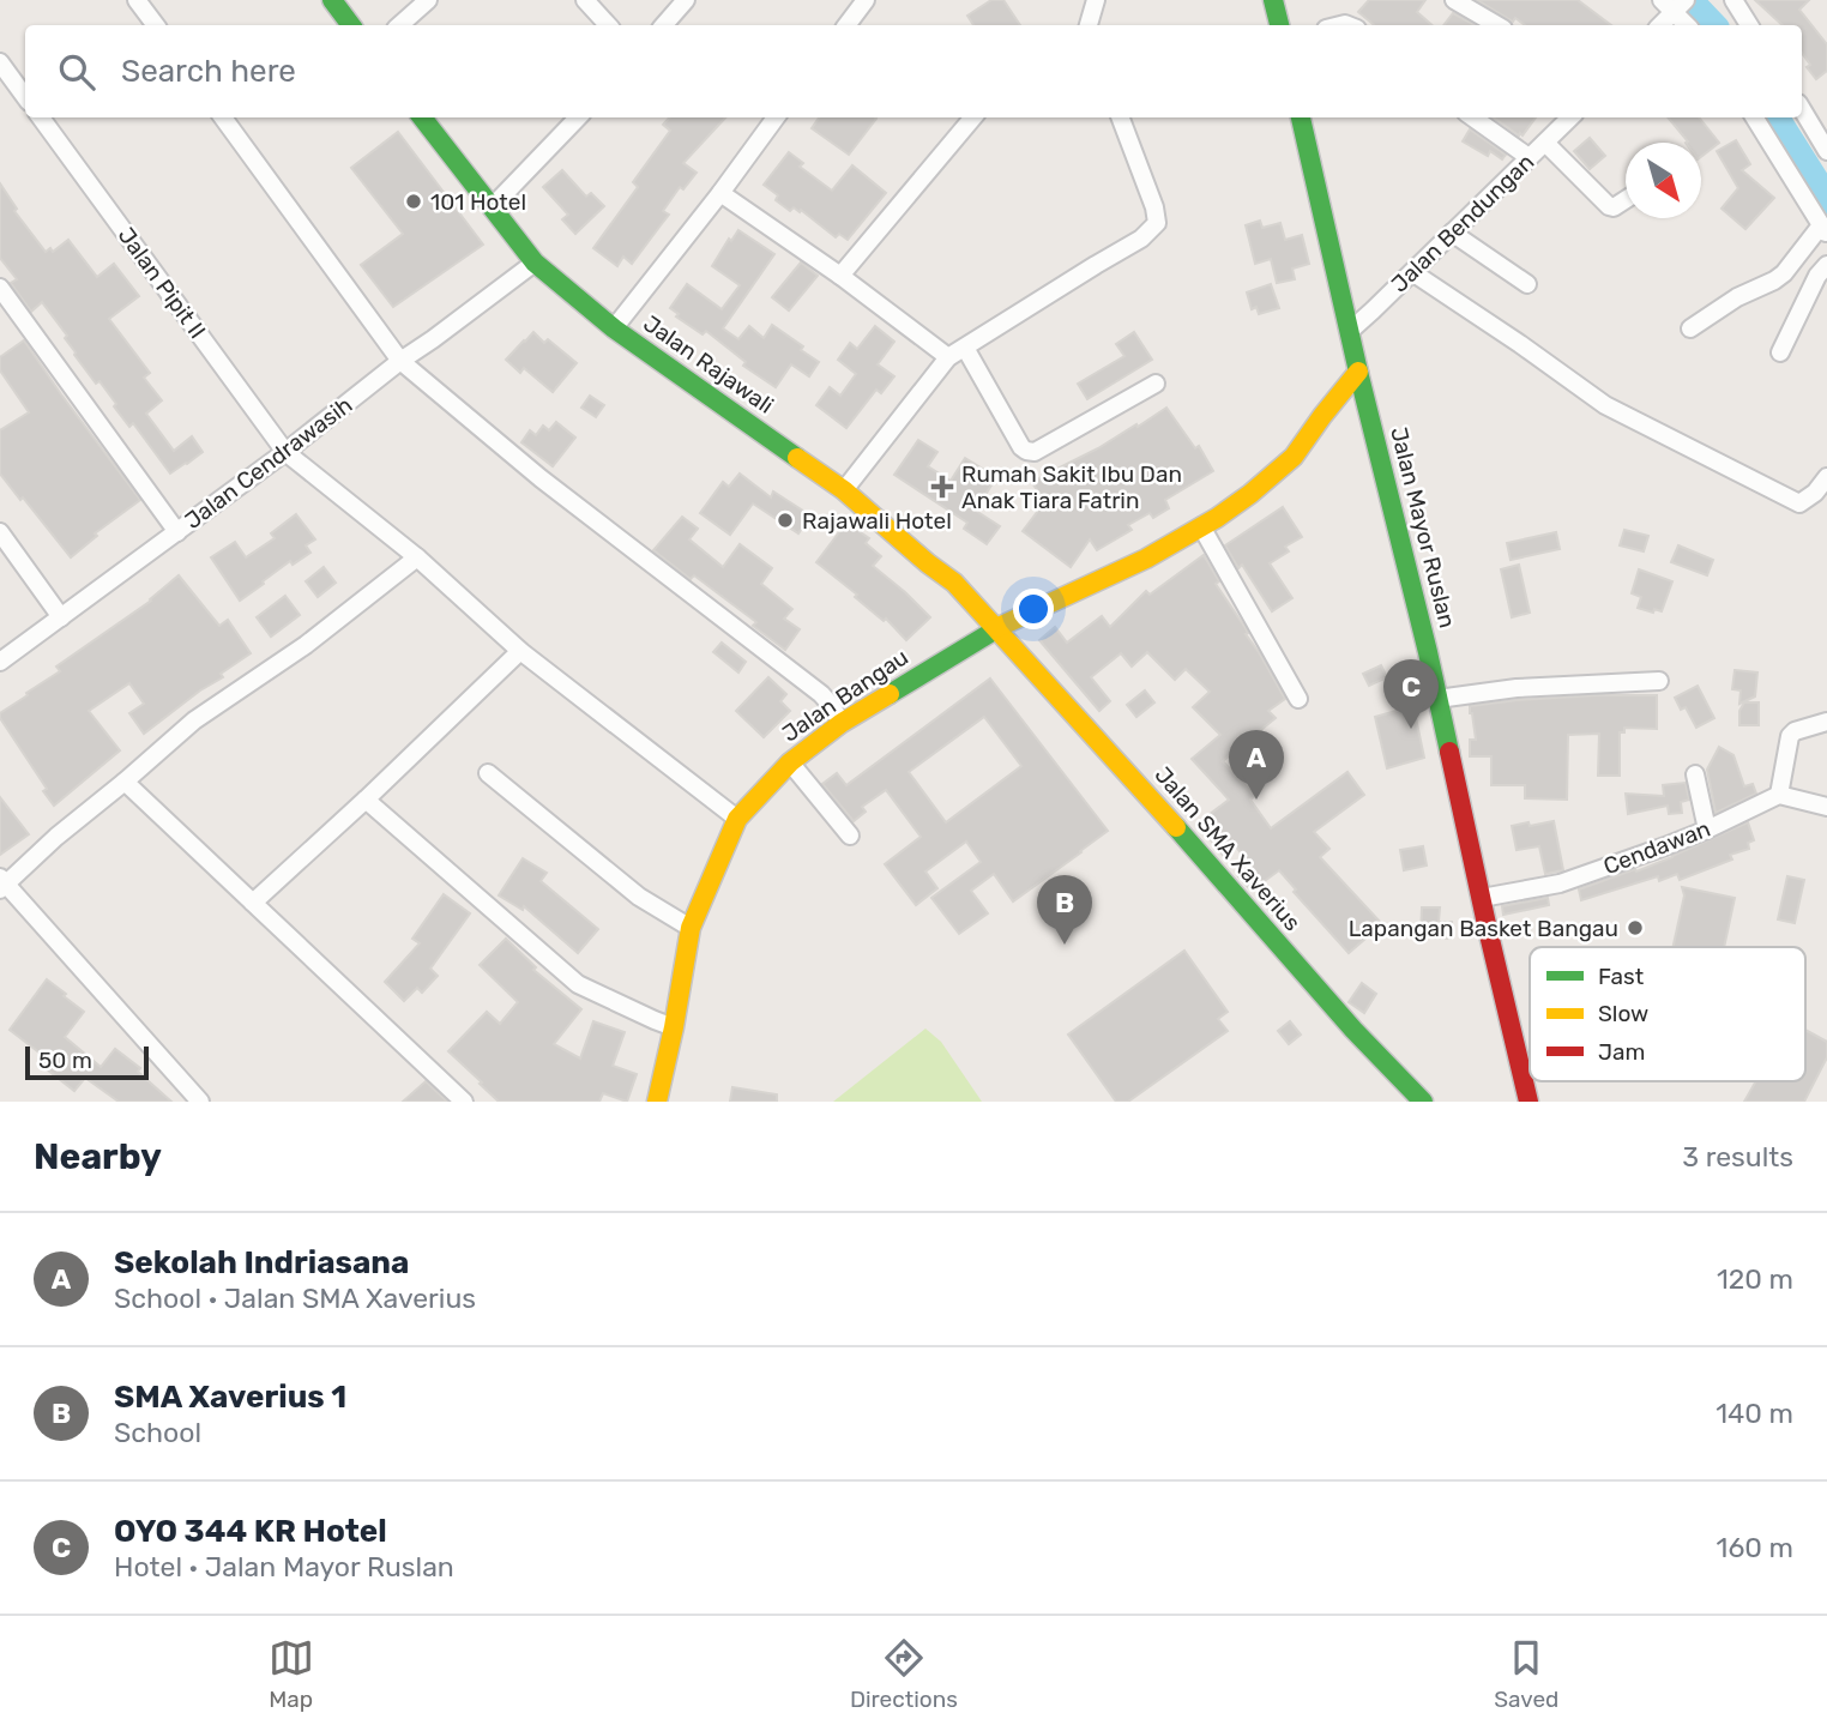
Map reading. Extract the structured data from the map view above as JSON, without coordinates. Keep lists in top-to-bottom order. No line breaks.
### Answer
{"streets":{"street":["Jalan Bendungan","Jalan Pipit II","Jalan Rajawali","Jalan Cendrawasih","Jalan Mayor Ruslan","Jalan Bangau","Cendawan","Jalan SMA Xaverius"]},"crossings":[["Jalan Bendungan","Jalan Mayor Ruslan"],["Jalan Pipit II","Jalan Cendrawasih"],["Jalan Pipit II","Jalan Bangau"],["Jalan Rajawali","Jalan Cendrawasih"],["Jalan Rajawali","Jalan Bangau"],["Jalan Rajawali","Jalan SMA Xaverius"],["Jalan Mayor Ruslan","Jalan Bangau"],["Jalan Mayor Ruslan","Cendawan"],["Jalan Bangau","Jalan SMA Xaverius"]],"places":{"other":["101 Hotel","Rajawali Hotel","Lapangan Basket Bangau"],"health":["Rumah Sakit Ibu Dan Anak Tiara Fatrin"]},"legend":["Fast","Slow","Jam"],"scale_bar":"50 m","north":"bottom right","page":{"search":"Search here","pins":["C","A","B"],"scale":"50 m","heading":["Nearby","3 results"],"list":[{"mark":"A","name":"Sekolah Indriasana","note":"School · Jalan SMA Xaverius","value":"120 m"},{"mark":"B","name":"SMA Xaverius 1","note":"School","value":"140 m"},{"mark":"C","name":"OYO 344 KR Hotel","note":"Hotel · Jalan Mayor Ruslan","value":"160 m"}],"nav":["Map","Directions","Saved"]}}
